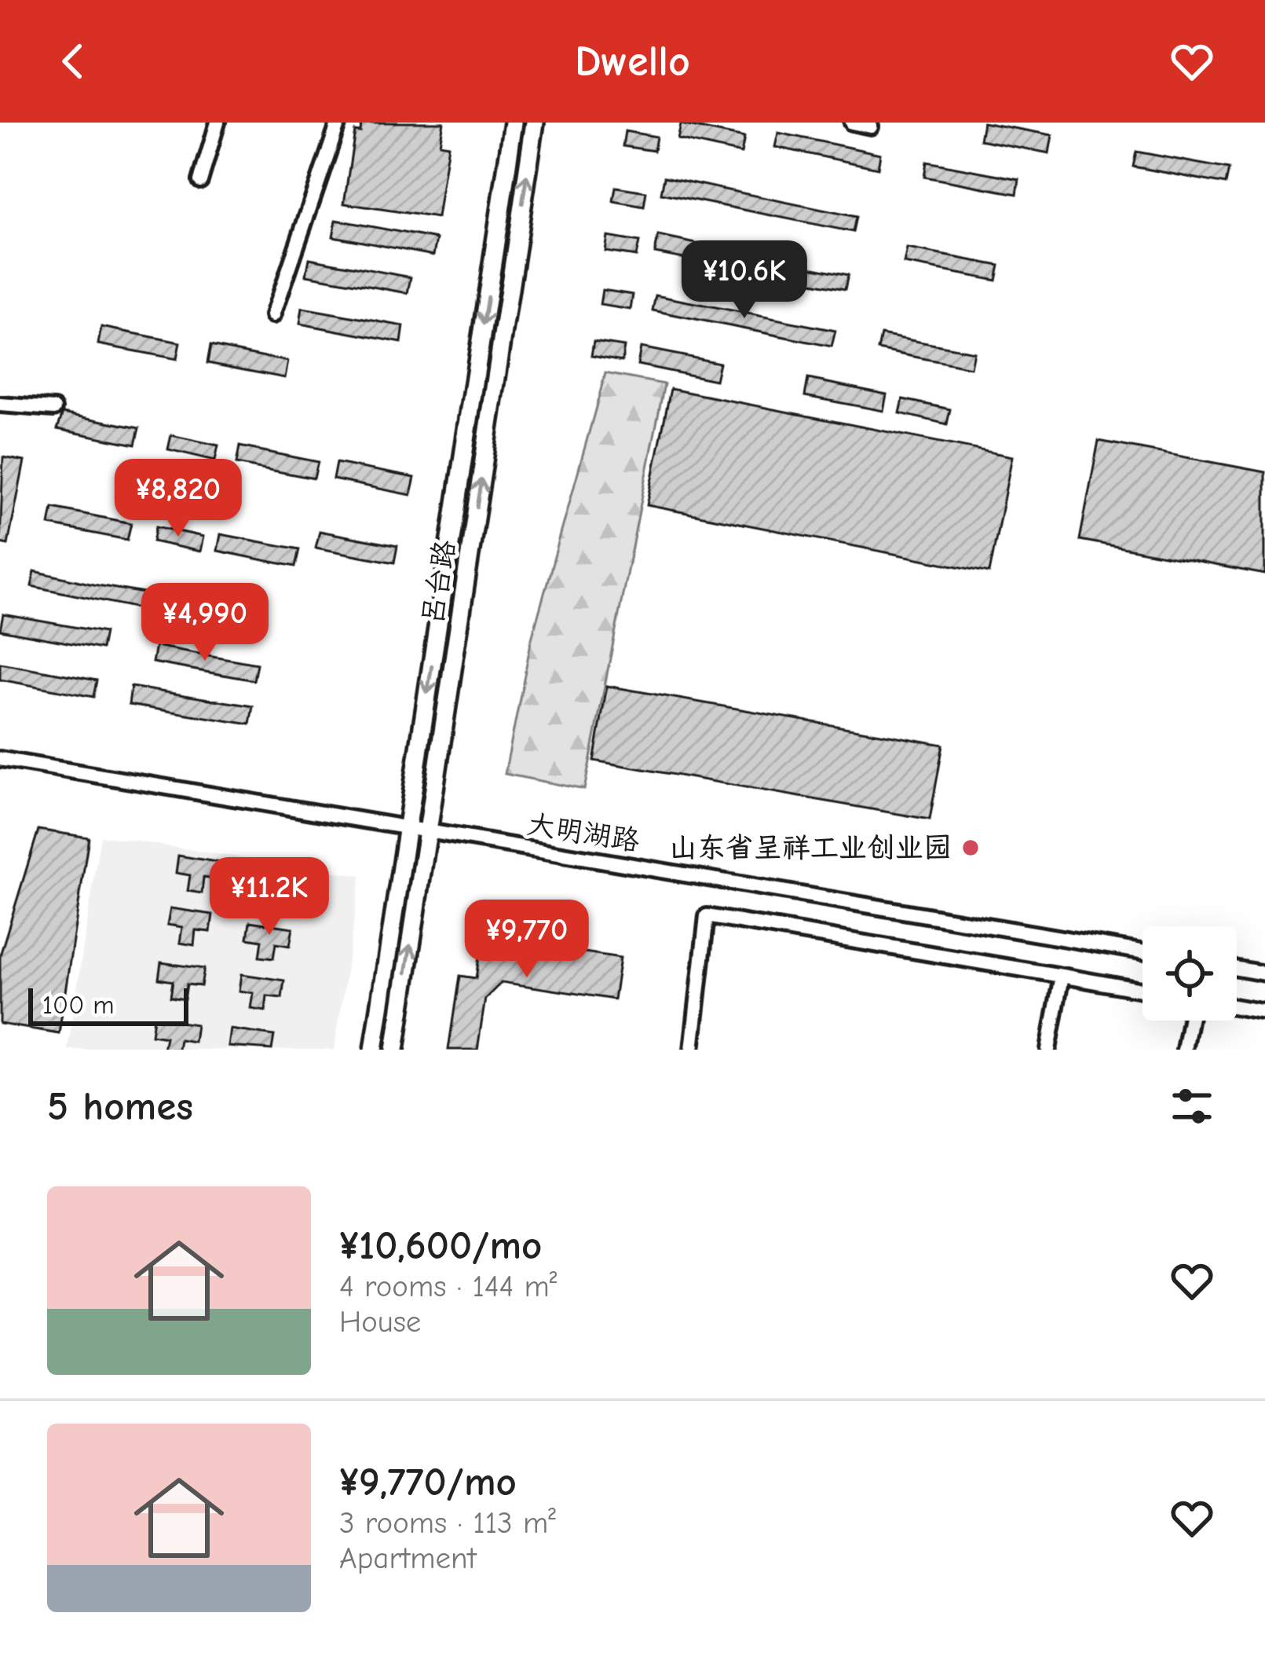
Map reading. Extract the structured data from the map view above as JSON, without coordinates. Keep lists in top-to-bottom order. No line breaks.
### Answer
{"streets":{"main road":["吕台路"],"street":["大明湖路"]},"crossings":[["吕台路","大明湖路"]],"places":["山东省呈祥工业创业园"],"scale_bar":"100 m","page":{"header":"Dwello","price":["¥10.6K","¥8,820","¥4,990","¥11.2K","¥9,770"],"scale":"100 m","heading":"5 homes","list":[{"name":"¥10,600/mo","note":"4 rooms · 144 m² · House"},{"name":"¥9,770/mo","note":"3 rooms · 113 m² · Apartment"}]}}
